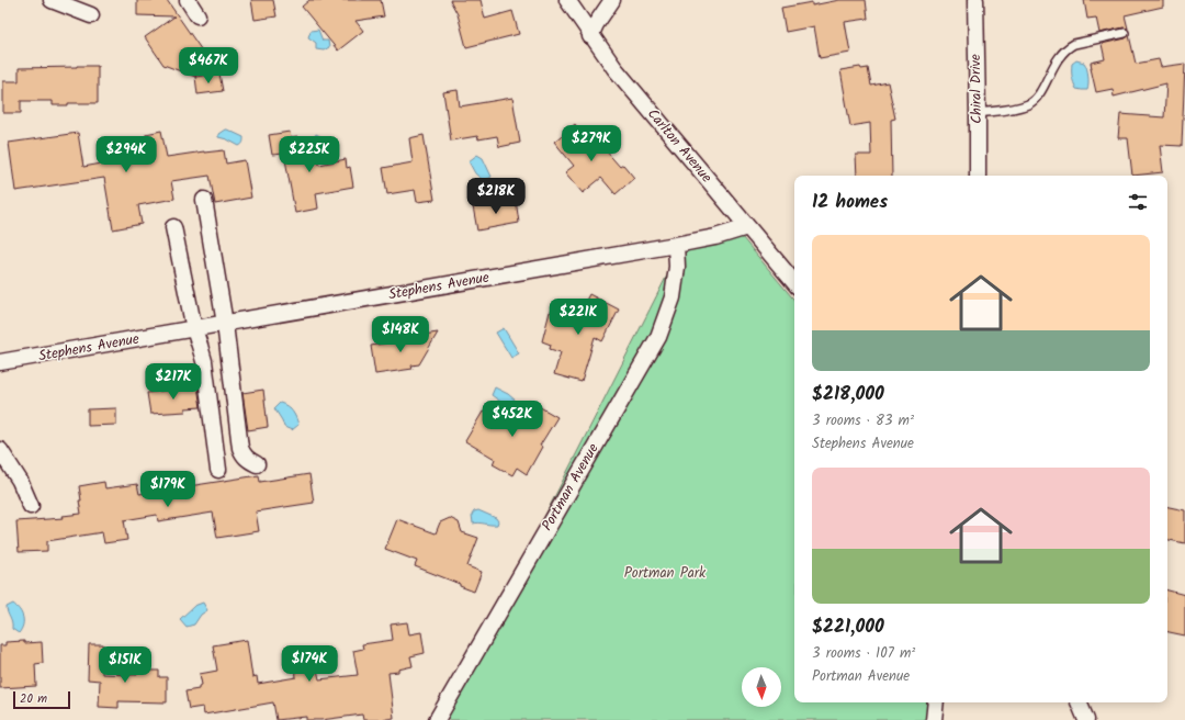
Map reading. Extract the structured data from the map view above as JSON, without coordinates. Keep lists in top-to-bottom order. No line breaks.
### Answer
{"streets":{"street":["Chiral Drive","Carlton Avenue","Stephens Avenue","Portman Avenue"]},"crossings":[["Carlton Avenue","Stephens Avenue"],["Stephens Avenue","Portman Avenue"]],"parks":["Portman Park"],"scale_bar":"20 m","north":"bottom","page":{"price":["$467K","$279K","$294K","$225K","$218K","$221K","$148K","$217K","$452K","$179K","$174K","$151K"],"heading":"12 homes","list":[{"name":"$218,000","note":"3 rooms · 83 m² · Stephens Avenue"},{"name":"$221,000","note":"3 rooms · 107 m² · Portman Avenue"}],"scale":"20 m"}}
